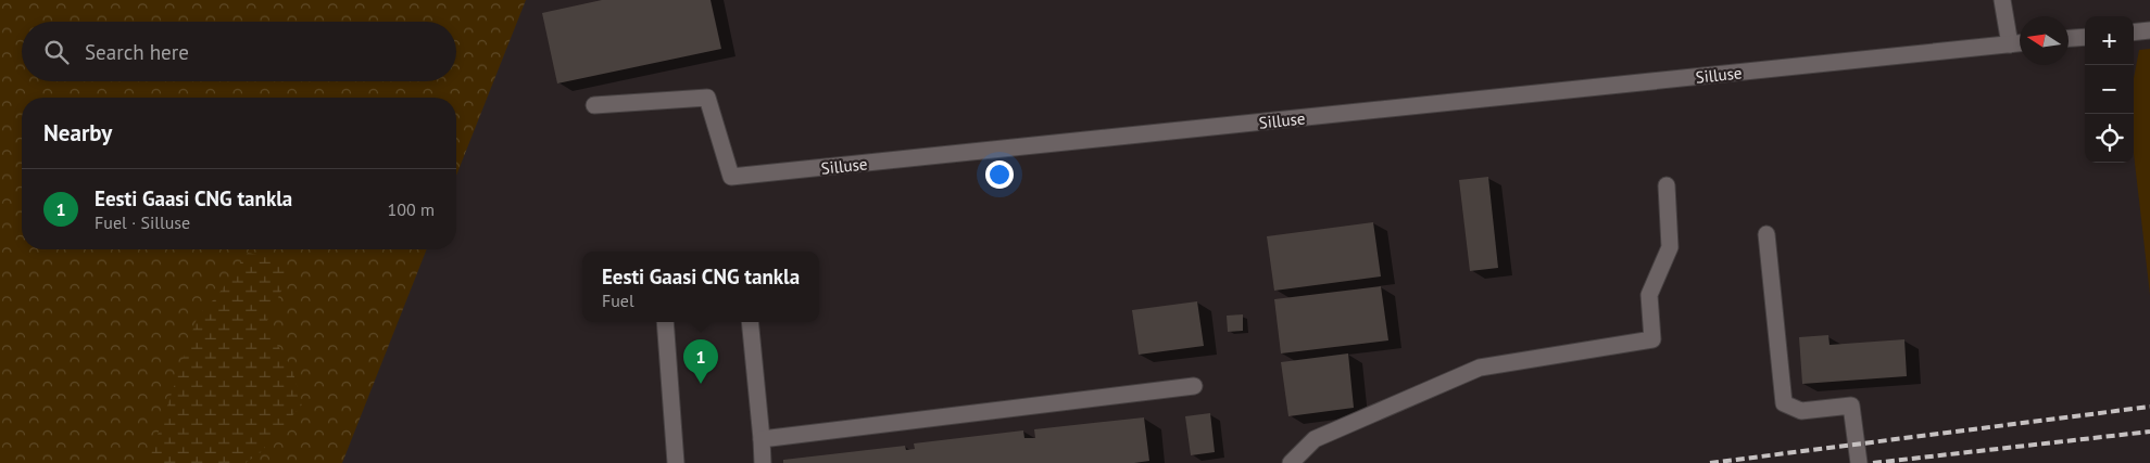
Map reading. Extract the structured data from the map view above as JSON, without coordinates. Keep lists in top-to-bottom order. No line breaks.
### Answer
{"streets":{"street":["Silluse"]},"north":"left","page":{"map_buttons":["+","−"],"search":"Search here","heading":"Nearby","list":[{"mark":"1","name":"Eesti Gaasi CNG tankla","note":"Fuel · Silluse","value":"100 m"}],"popup":["Eesti Gaasi CNG tankla","Fuel"],"pins":"1"}}
